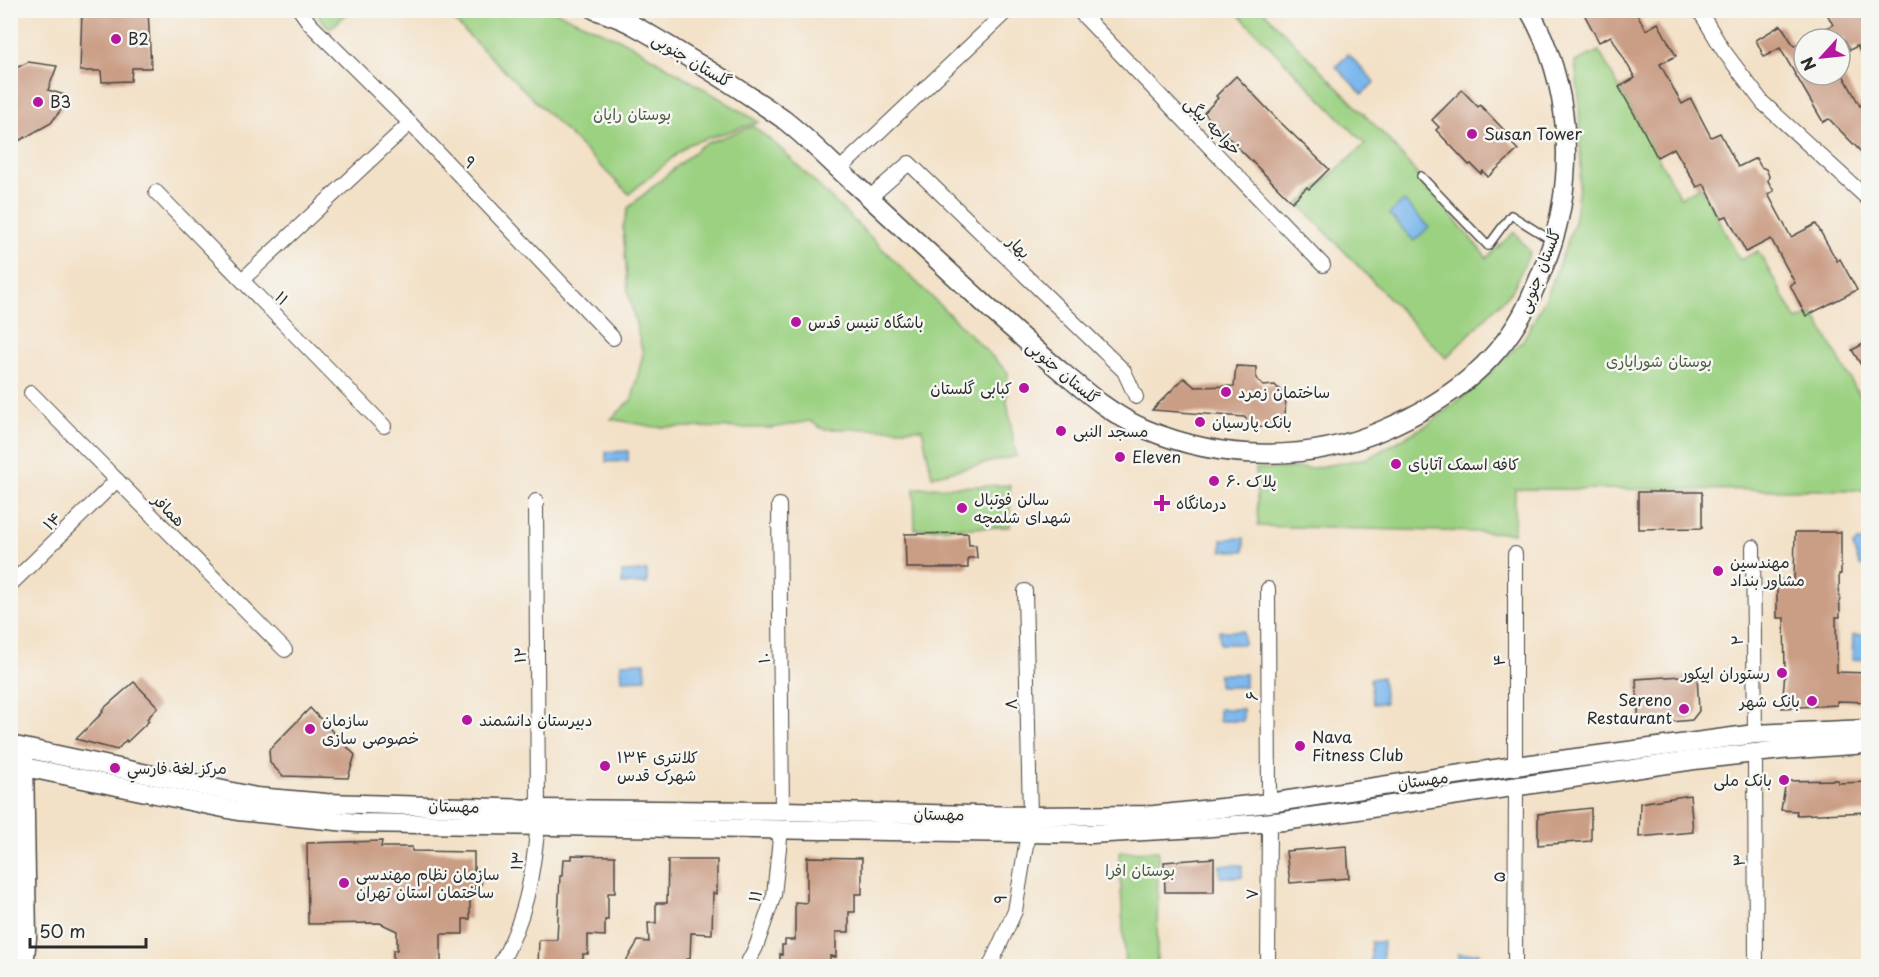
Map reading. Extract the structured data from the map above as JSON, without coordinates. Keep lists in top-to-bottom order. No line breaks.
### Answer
{"streets":{"street":["گلستان جنوبی","خواجه بیگی","۹","بهار","۱۱","همافر","۱۴","۲","۱۲","۱۰","۴","۶","۸","مهستان","۳","۱۳","۵","۷"]},"crossings":[["گلستان جنوبی","بهار"],["۹","۸"],["۹","مهستان"],["۱۱","۱۰"],["۱۱","مهستان"],["همافر","۱۴"],["۲","مهستان"],["۱۲","مهستان"],["۱۲","۱۳"],["۱۰","مهستان"],["۴","مهستان"],["۶","مهستان"],["۸","مهستان"],["مهستان","۱۳"]],"parks":["بوستان رایان","بوستان شورایاری","بوستان افرا"],"places":{"other":["B2","B3","Susan Tower","باشگاه تنیس قدس","کبابی گلستان","ساختمان زمرد","بانک پارسیان","مسجد النبی","Eleven","کافه اسمک آتابای","پلاک ۶۰","سالن فوتبال شهدای شلمچه","مهندسین مشاور بنداد","رستوران اپیکور","بانک شهر","Sereno Restaurant","دبیرستان دانشمند","سازمان خصوصی سازی","Nava Fitness Club","کلانتری ۱۳۴ شهرک قدس","مركز لغة فارسي","بانک ملی","سازمان نظام مهندسی ساختمان استان تهران"],"health":["درمانگاه"]},"scale_bar":"50 m","north":"bottom left"}
